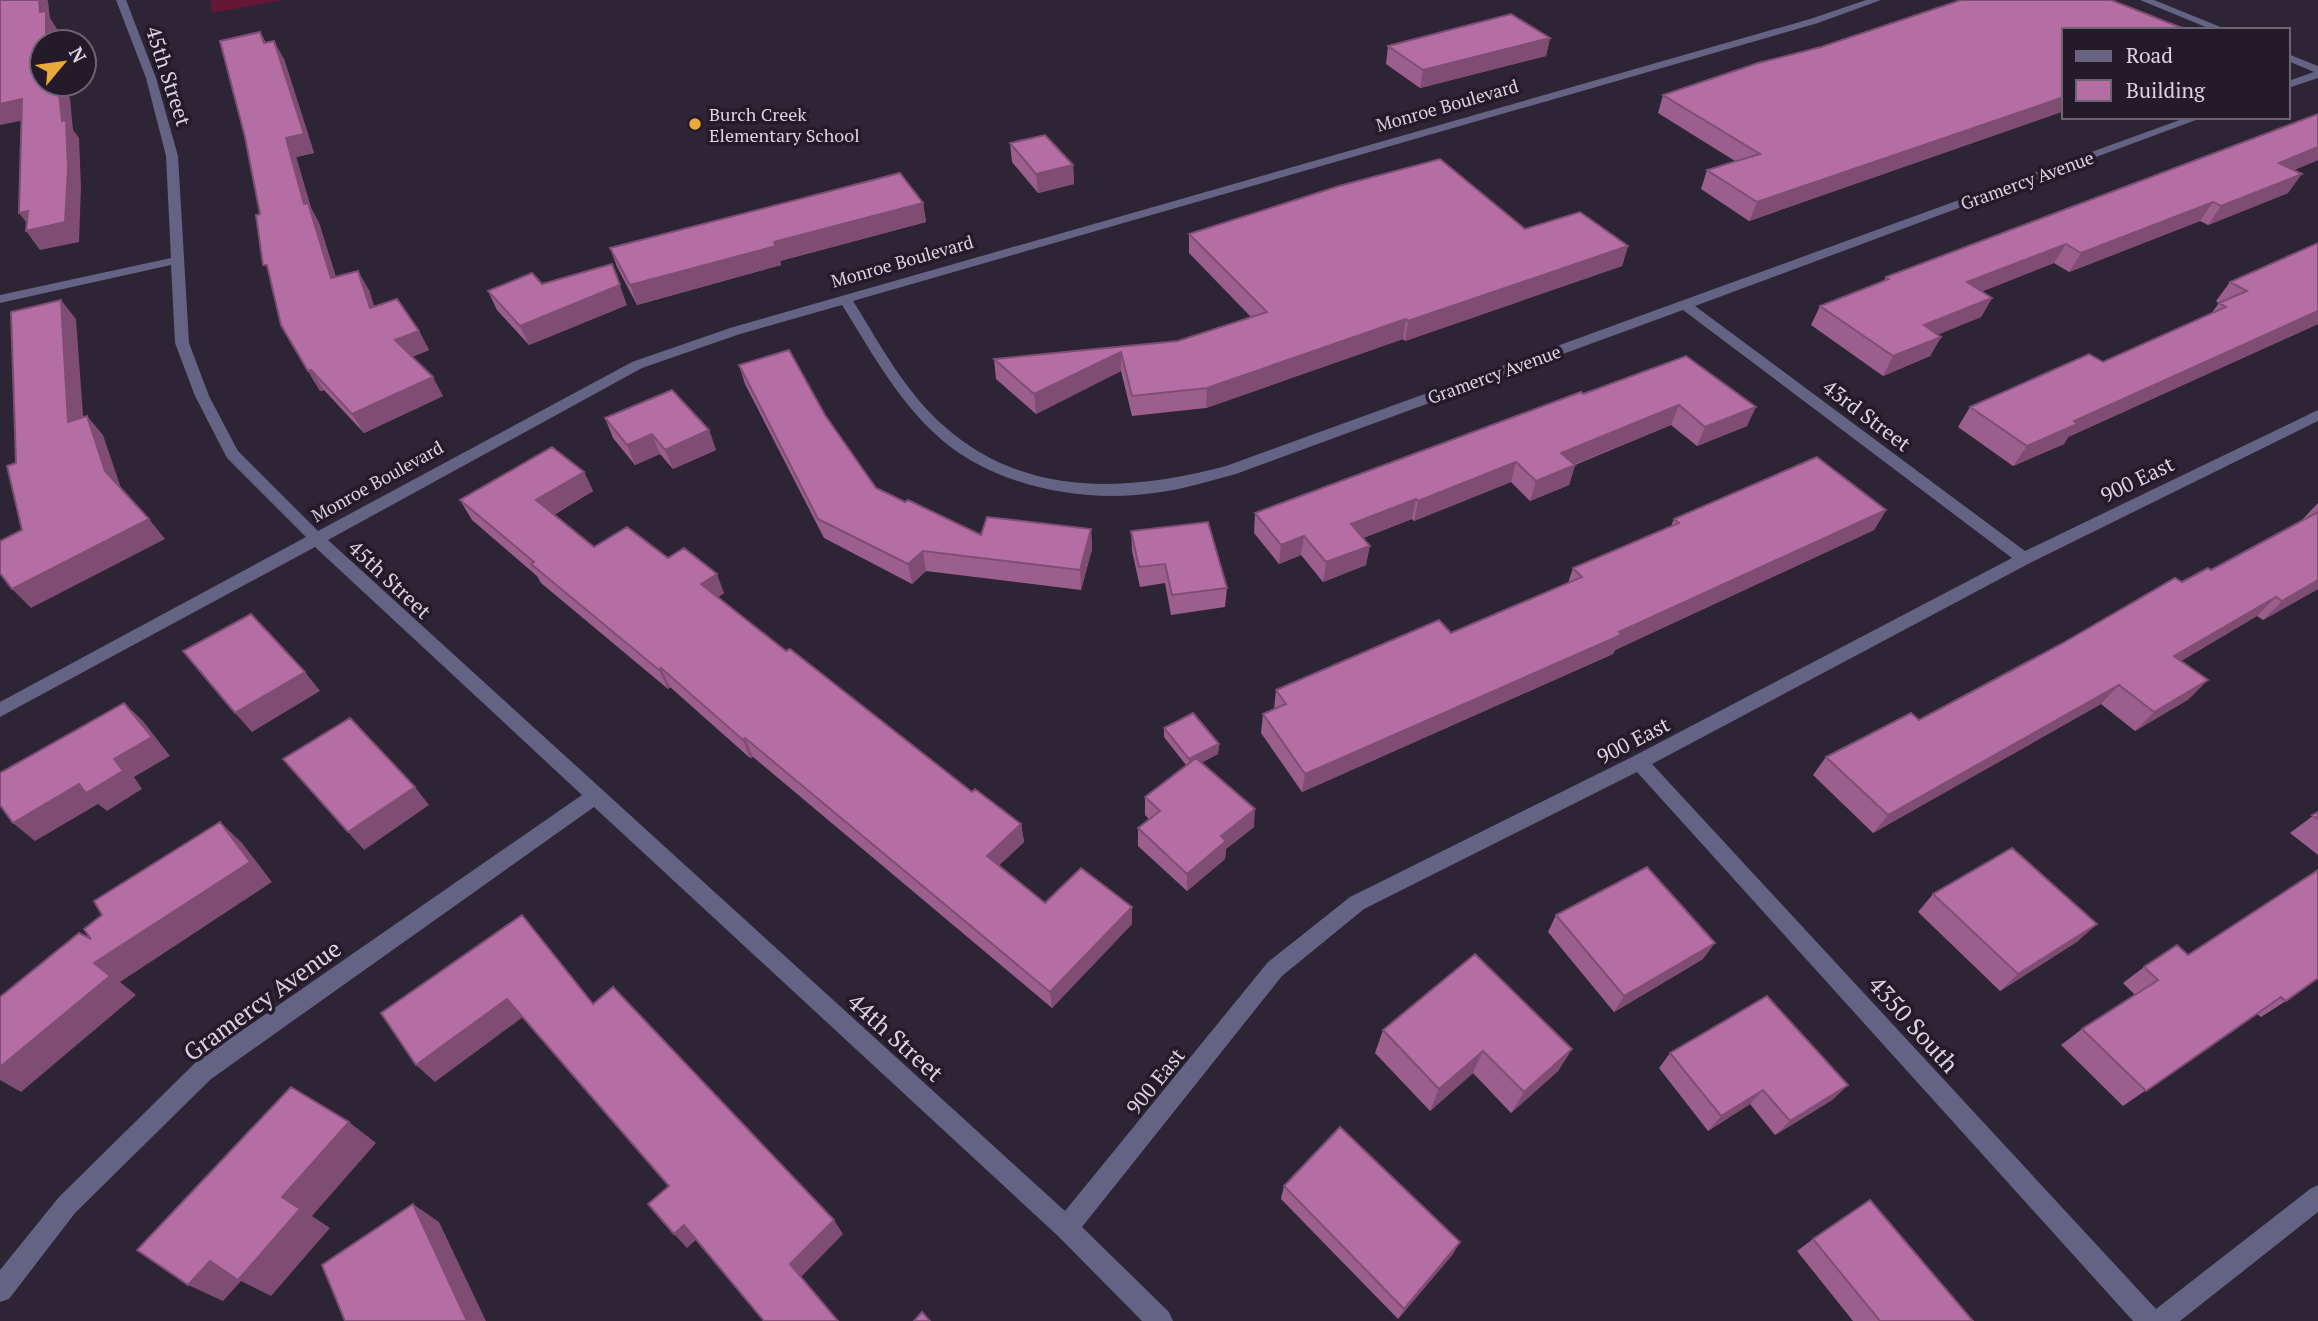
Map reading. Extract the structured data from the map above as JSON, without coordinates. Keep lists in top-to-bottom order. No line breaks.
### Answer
{"streets":{"street":["45th Street","Monroe Boulevard","Gramercy Avenue","43rd Street","900 East","4350 South","44th Street"]},"crossings":[["45th Street","Monroe Boulevard"],["45th Street","Gramercy Avenue"],["45th Street","44th Street"],["Monroe Boulevard","Gramercy Avenue"],["Gramercy Avenue","43rd Street"],["Gramercy Avenue","44th Street"],["43rd Street","900 East"],["900 East","4350 South"],["900 East","44th Street"]],"places":["Burch Creek Elementary School"],"legend":["Road","Building"],"north":"top right"}
